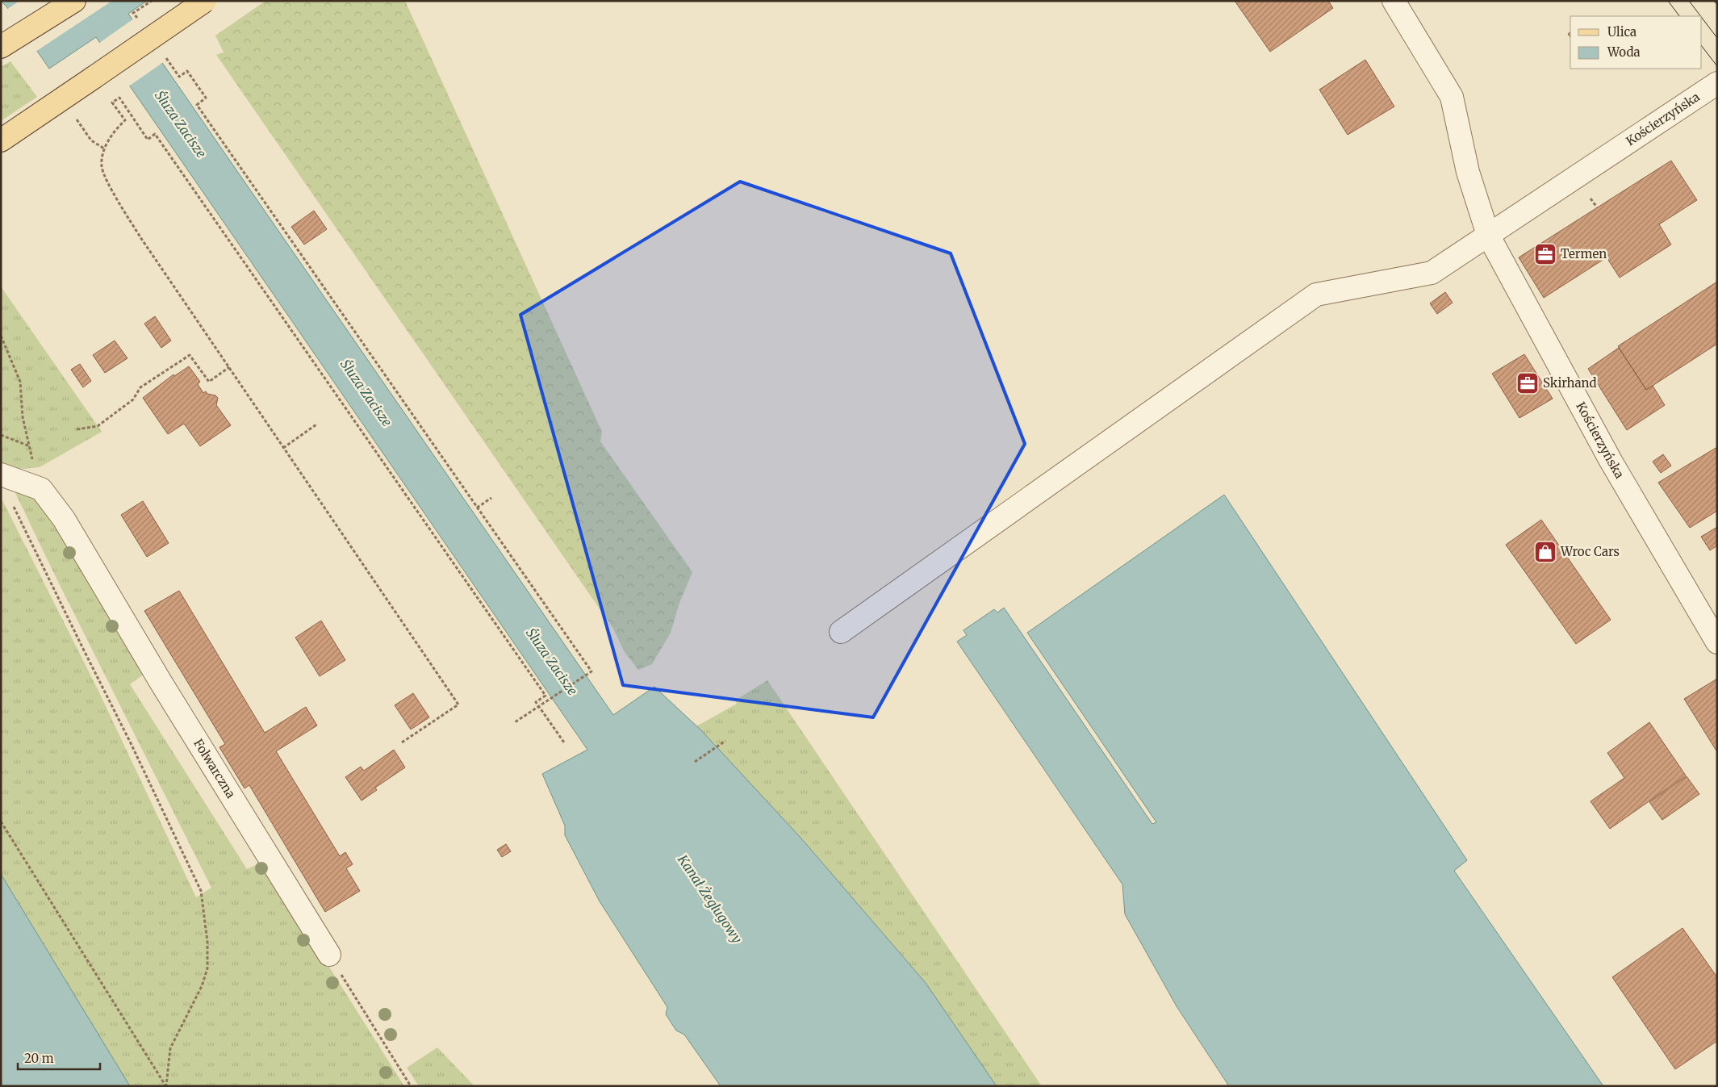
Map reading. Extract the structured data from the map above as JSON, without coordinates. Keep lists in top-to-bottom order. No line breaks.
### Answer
{"streets":{"street":["Kościerzyńska","Folwarczna"]},"water":["Śluza Zacisze","Kanał Żeglugowy"],"places":{"office":["Termen","Skirhand"],"shop":["Wroc Cars"]},"legend":["Ulica","Woda"],"scale_bar":"20 m"}
